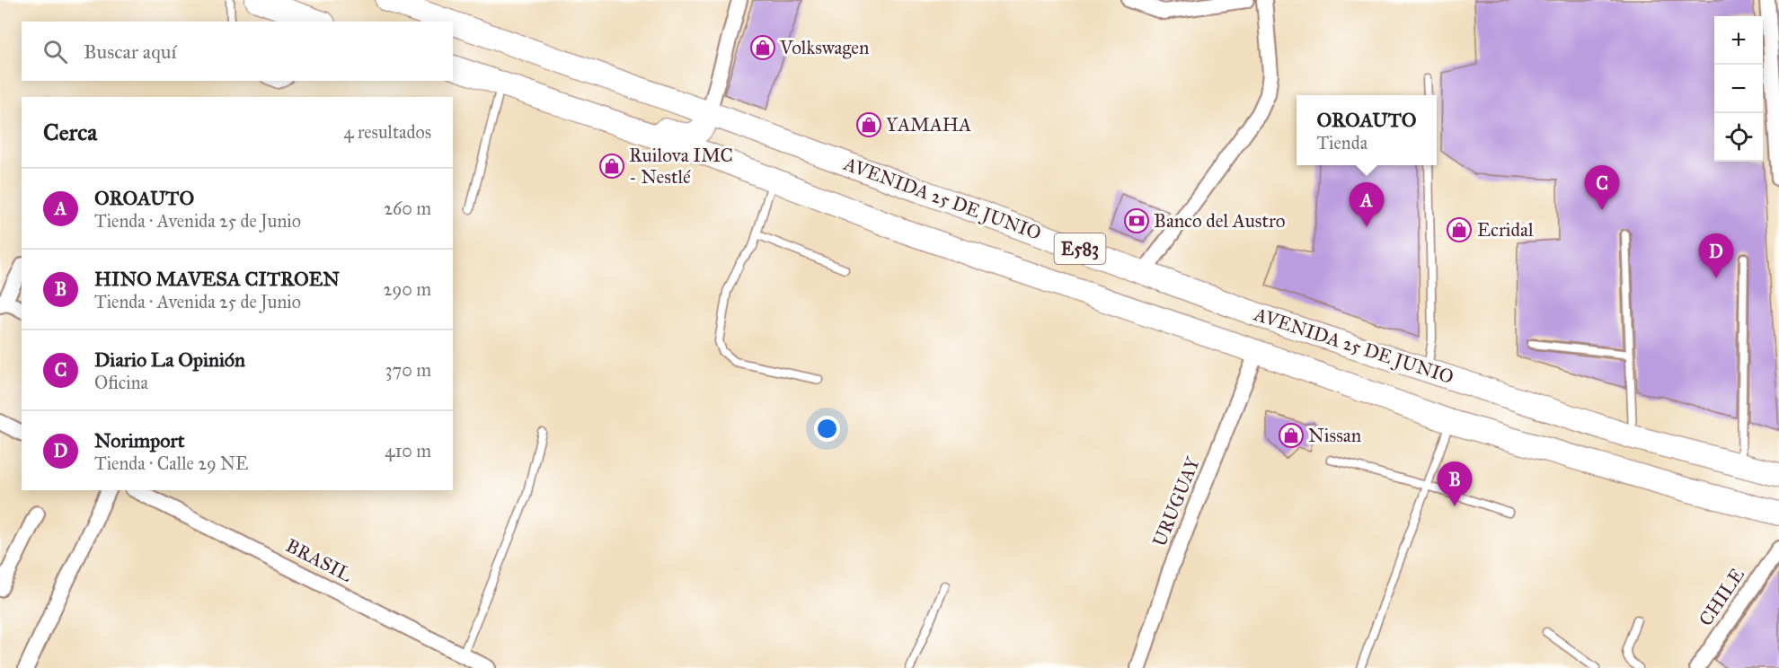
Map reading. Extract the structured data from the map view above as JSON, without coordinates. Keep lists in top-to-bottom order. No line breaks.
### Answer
{"streets":{"main road":["AVENIDA 25 DE JUNIO","E583"],"street":["URUGUAY","BRASIL","CHILE"]},"crossings":[["AVENIDA 25 DE JUNIO","URUGUAY"]],"places":{"shop":["Volkswagen","YAMAHA","Ruilova IMC - Nestlé","Ecridal","Nissan"],"bank":["Banco del Austro"]},"page":{"map_buttons":["+","−"],"search":"Buscar aquí","popup":["OROAUTO","Tienda"],"heading":["Cerca","4 resultados"],"pins":["C","A","D","B"],"list":[{"mark":"A","name":"OROAUTO","note":"Tienda · Avenida 25 de Junio","value":"260 m"},{"mark":"B","name":"HINO MAVESA CITROEN","note":"Tienda · Avenida 25 de Junio","value":"290 m"},{"mark":"C","name":"Diario La Opinión","note":"Oficina","value":"370 m"},{"mark":"D","name":"Norimport","note":"Tienda · Calle 29 NE","value":"410 m"}]}}
